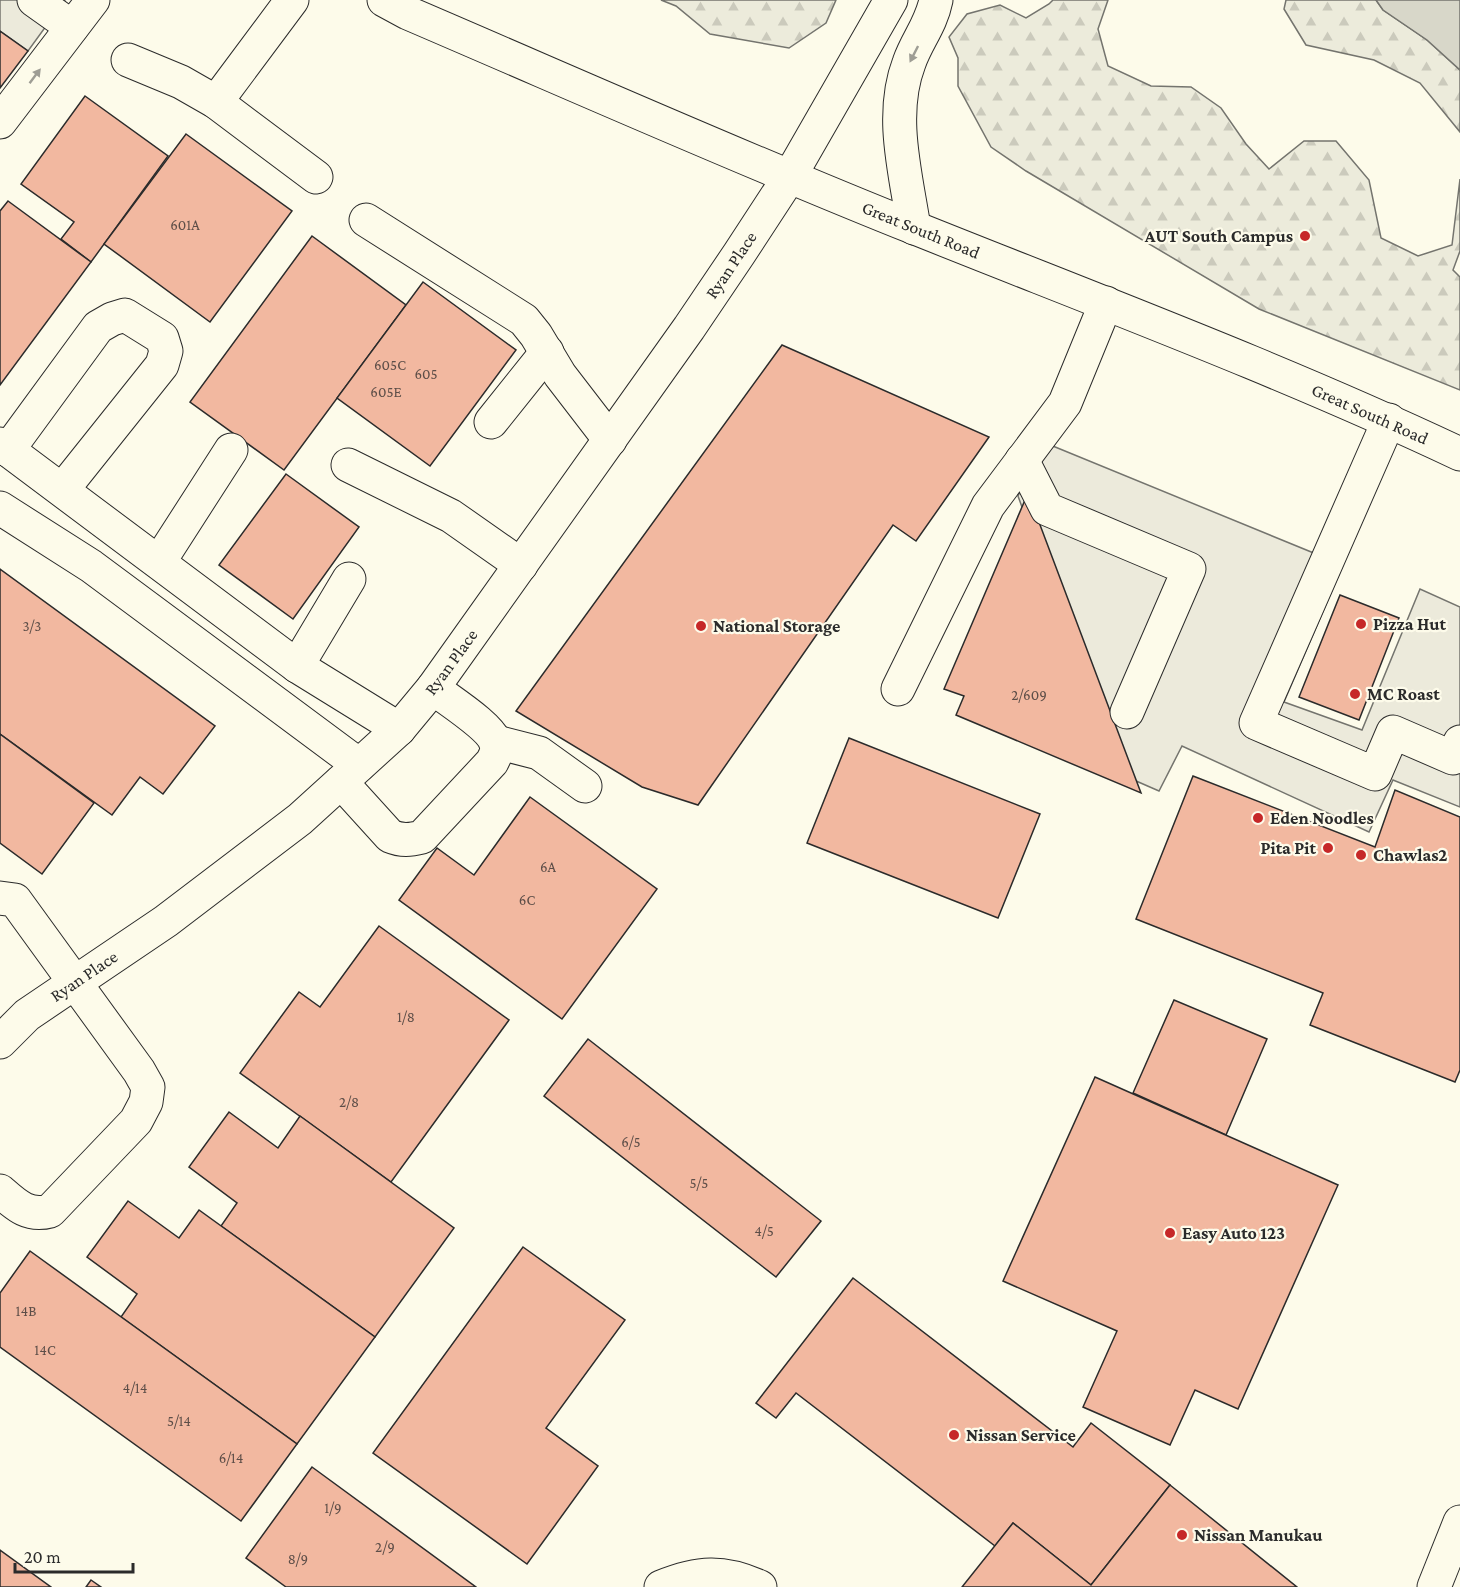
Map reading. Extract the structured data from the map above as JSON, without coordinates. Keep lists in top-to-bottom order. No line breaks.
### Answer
{"streets":{"main road":["Great South Road","Ryan Place"]},"crossings":[["Great South Road","Ryan Place"]],"places":["AUT South Campus","Pizza Hut","National Storage","MC Roast","Eden Noodles","Pita Pit","Chawlas2","Easy Auto 123","Nissan Service","Nissan Manukau"],"house_numbers":["601A","605C","605","605E","3/3","2/609","6A","6C","1/8","2/8","6/5","5/5","4/5","14B","14C","4/14","5/14","6/14","1/9","2/9","8/9"],"scale_bar":"20 m"}
